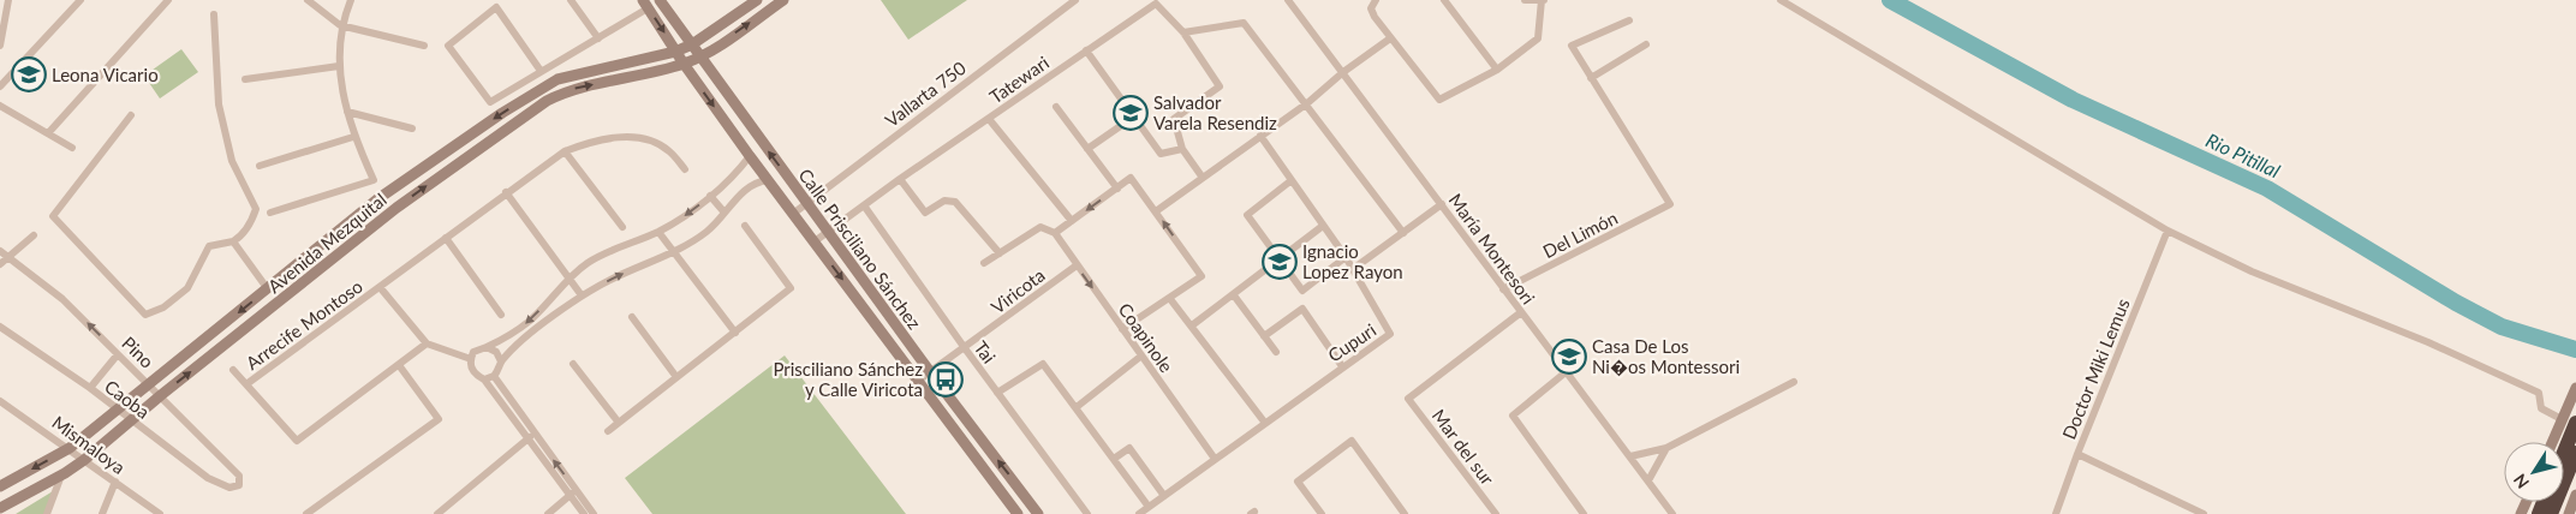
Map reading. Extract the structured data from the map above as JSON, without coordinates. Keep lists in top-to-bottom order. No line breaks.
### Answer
{"streets":{"main road":["Avenida Mezquital","Calle Prisciliano Sánchez"],"street":["Tatewari","Vallarta 750","Del Limón","María Montesori","Viricota","Arrecife Montoso","Coapinole","Cupuri","Pino","Tai","Doctor Miki Lemus","Caoba","Mismaloya","Mar del sur"]},"crossings":[["Tatewari","Calle Prisciliano Sánchez"],["Tatewari","Tai"],["Vallarta 750","Calle Prisciliano Sánchez"],["Del Limón","María Montesori"],["Avenida Mezquital","Calle Prisciliano Sánchez"],["Avenida Mezquital","Pino"],["Avenida Mezquital","Caoba"],["Avenida Mezquital","Mismaloya"],["Calle Prisciliano Sánchez","Viricota"],["María Montesori","Mar del sur"],["Viricota","Coapinole"],["Viricota","Tai"],["Coapinole","Cupuri"],["Pino","Caoba"]],"one_way":["Pino"],"water":["Rio Pitillal"],"places":{"school or university":["Leona Vicario","Salvador Varela Resendiz","Ignacio Lopez Rayon","Casa De Los Ni�os Montessori"],"bus stop":["Prisciliano Sánchez y Calle Viricota"]},"north":"bottom left"}
